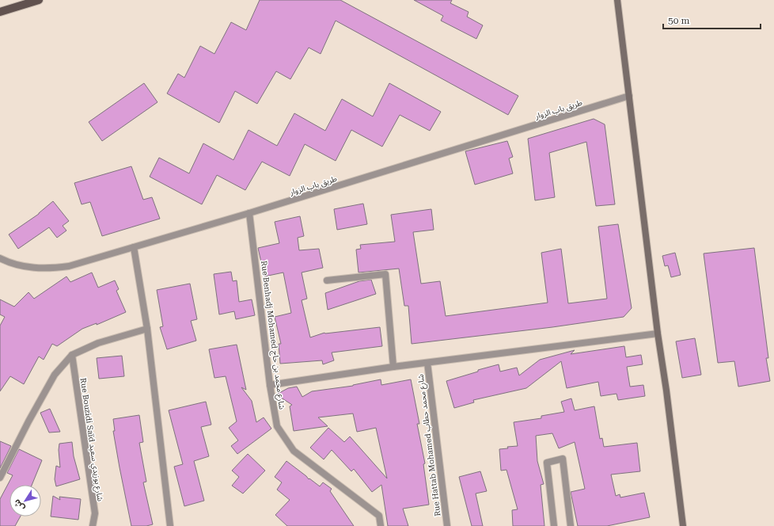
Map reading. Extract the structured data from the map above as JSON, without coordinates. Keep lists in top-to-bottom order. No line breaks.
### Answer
{"streets":{"street":["طريق باب الزوار","Rue Benhadj Mohamed شارع محمد بن حاج","Rue Bouzidi Saïd شارع بوزيدي سعيد","Rue Hattab Mohamed شارع محمد حطاب"]},"crossings":[["طريق باب الزوار","Rue Benhadj Mohamed شارع محمد بن حاج"]],"scale_bar":"50 m","north":"bottom left"}
